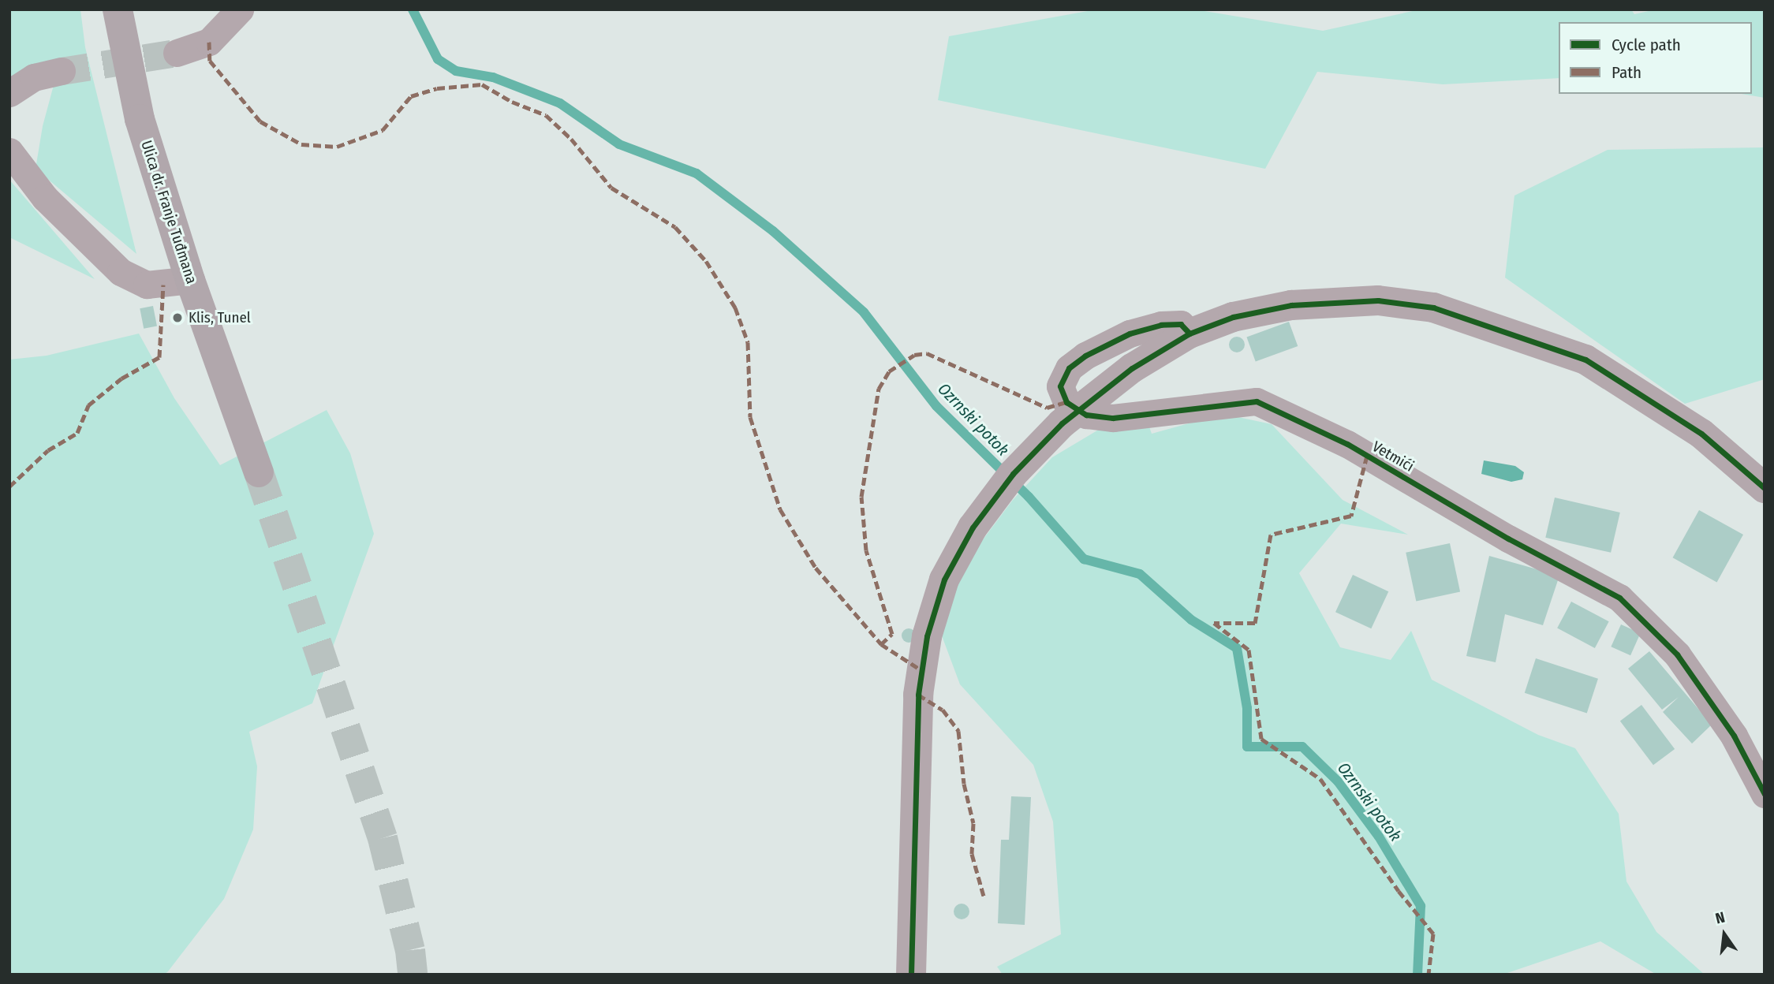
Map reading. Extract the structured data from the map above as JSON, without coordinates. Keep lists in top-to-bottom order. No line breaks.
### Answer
{"streets":{"main road":["Ulica dr. Franje Tuđmana"],"street":["Vetmići"]},"water":["Ozrnski potok"],"places":["Klis, Tunel"],"legend":["Cycle path","Path"],"north":"top"}
